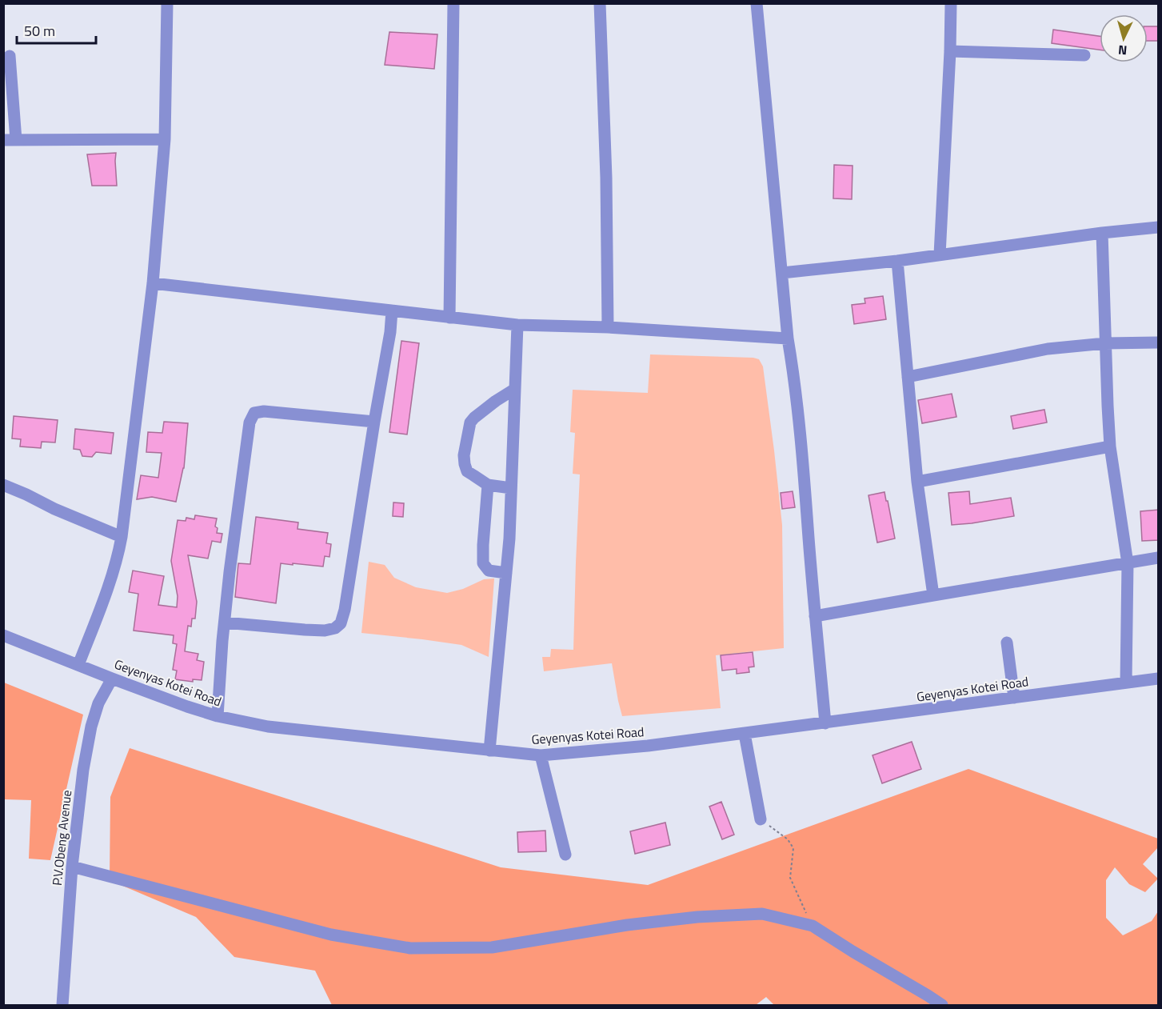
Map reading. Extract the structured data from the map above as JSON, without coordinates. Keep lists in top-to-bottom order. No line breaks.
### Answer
{"streets":{"street":["Geyenyas Kotei Road","P.V.Obeng Avenue"]},"crossings":[["Geyenyas Kotei Road","P.V.Obeng Avenue"]],"scale_bar":"50 m","north":"bottom"}
